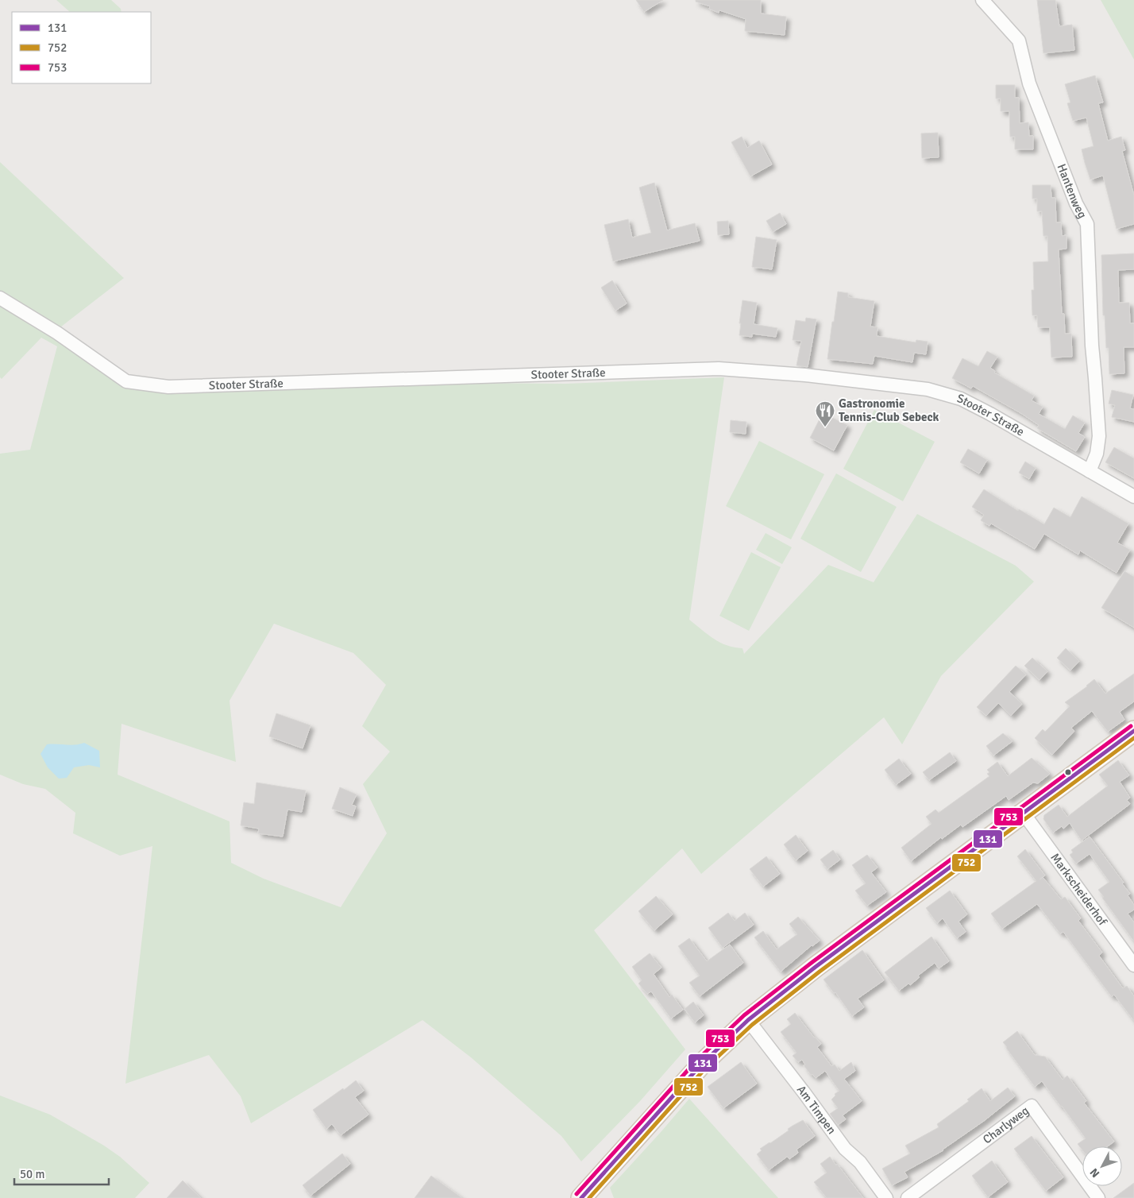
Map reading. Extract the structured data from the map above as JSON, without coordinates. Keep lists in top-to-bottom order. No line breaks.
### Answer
{"streets":{"street":["Hantenweg","Stooter Straße","Markscheiderhof","Am Timpen","Charlyweg"]},"crossings":[["Hantenweg","Stooter Straße"]],"places":{"restaurant":["Gastronomie Tennis-Club Sebeck"]},"lines":["transit line 753","transit line 131","transit line 752"],"legend":["131","752","753"],"scale_bar":"50 m","north":"bottom left"}
